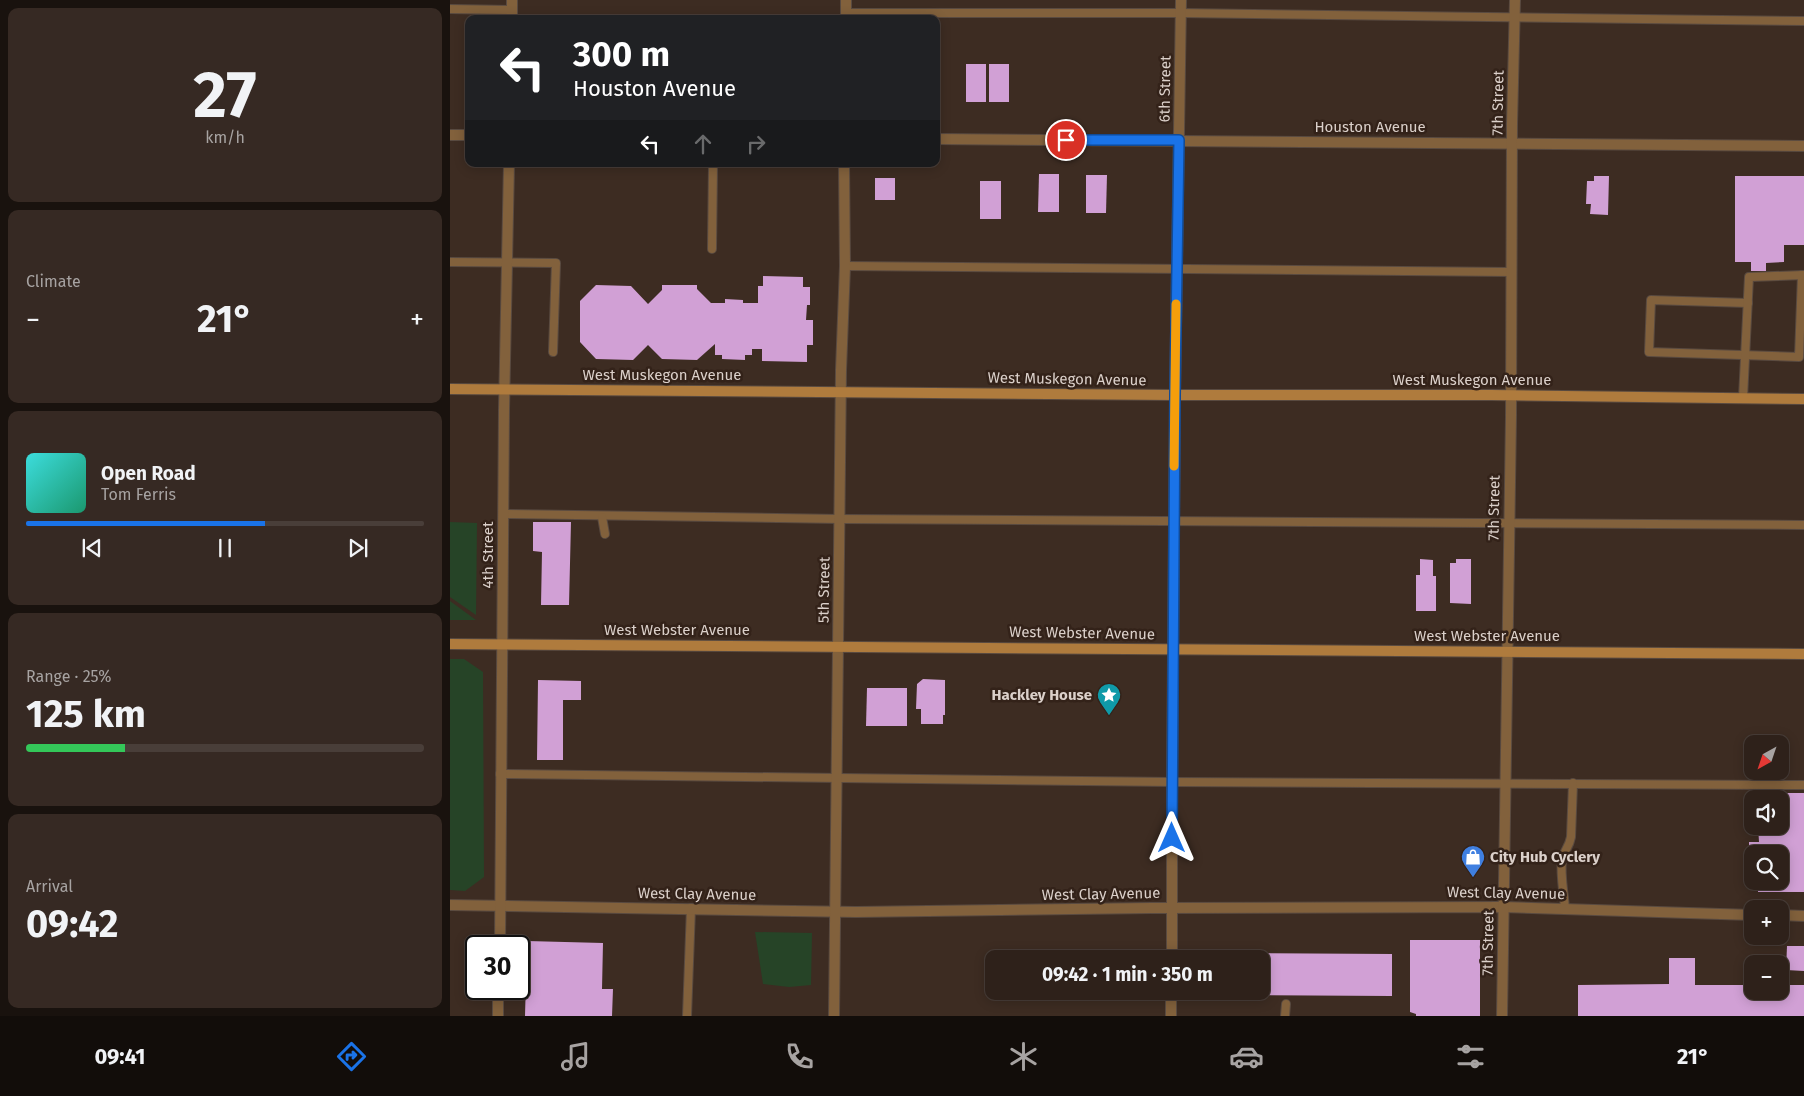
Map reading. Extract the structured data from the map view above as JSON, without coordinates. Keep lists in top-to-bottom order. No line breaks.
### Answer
{"streets":{"main road":["West Muskegon Avenue","West Webster Avenue"],"street":["6th Street","7th Street","Houston Avenue","4th Street","5th Street","West Clay Avenue"]},"crossings":[["6th Street","Houston Avenue"],["6th Street","West Muskegon Avenue"],["6th Street","West Webster Avenue"],["6th Street","West Clay Avenue"],["7th Street","Houston Avenue"],["7th Street","West Muskegon Avenue"],["7th Street","West Webster Avenue"],["7th Street","West Clay Avenue"],["West Muskegon Avenue","4th Street"],["West Muskegon Avenue","5th Street"],["4th Street","West Webster Avenue"],["4th Street","West Clay Avenue"],["5th Street","West Webster Avenue"],["5th Street","West Clay Avenue"]],"places":{"place":["Hackley House"],"shop":["City Hub Cyclery"]},"north":"bottom left","page":{"tile":[["27","km/h"],"Climate",["Range · 25%","125 km"],["Arrival","09:42"]],"turn":["300 m","Houston Avenue"],"heat":["−","21°","+"],"song":["Open Road","Tom Ferris"],"map_buttons":["+","−"],"limit":"30","trip":"09:42 · 1 min · 350 m","tabs":["09:41","21°"]}}
